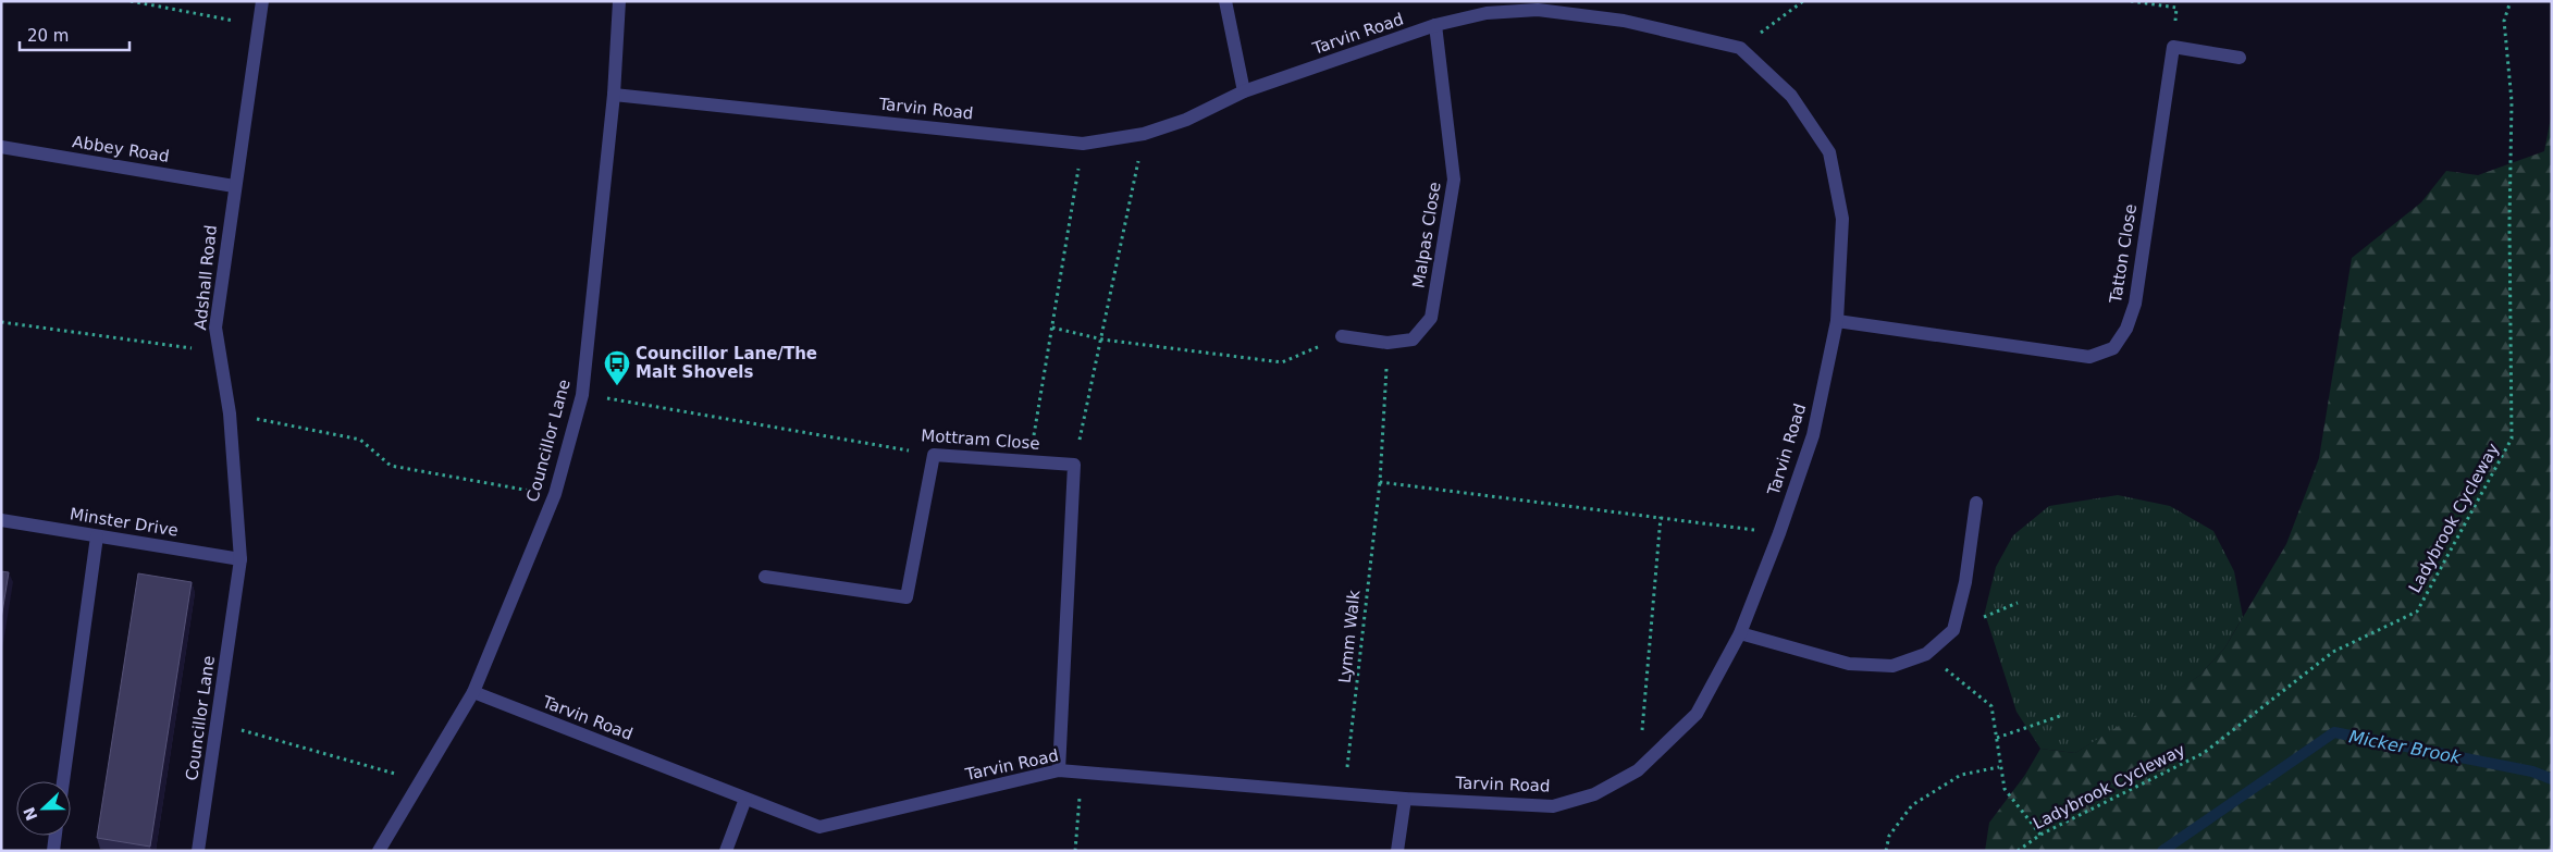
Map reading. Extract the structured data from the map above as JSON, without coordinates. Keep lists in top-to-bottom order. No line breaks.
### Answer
{"streets":{"street":["Tarvin Road","Abbey Road","Malpas Close","Tatton Close","Adshall Road","Mottram Close","Councillor Lane","Minster Drive"],"path":["Ladybrook Cycleway","Lymm Walk"]},"crossings":[["Tarvin Road","Malpas Close"],["Tarvin Road","Tatton Close"],["Tarvin Road","Councillor Lane"],["Tarvin Road","Lymm Walk"],["Abbey Road","Adshall Road"],["Malpas Close","Lymm Walk"],["Adshall Road","Councillor Lane"],["Adshall Road","Minster Drive"],["Mottram Close","Councillor Lane"],["Councillor Lane","Minster Drive"]],"water":["Micker Brook"],"places":{"bus stop":["Councillor Lane/The Malt Shovels"]},"scale_bar":"20 m","north":"left"}
